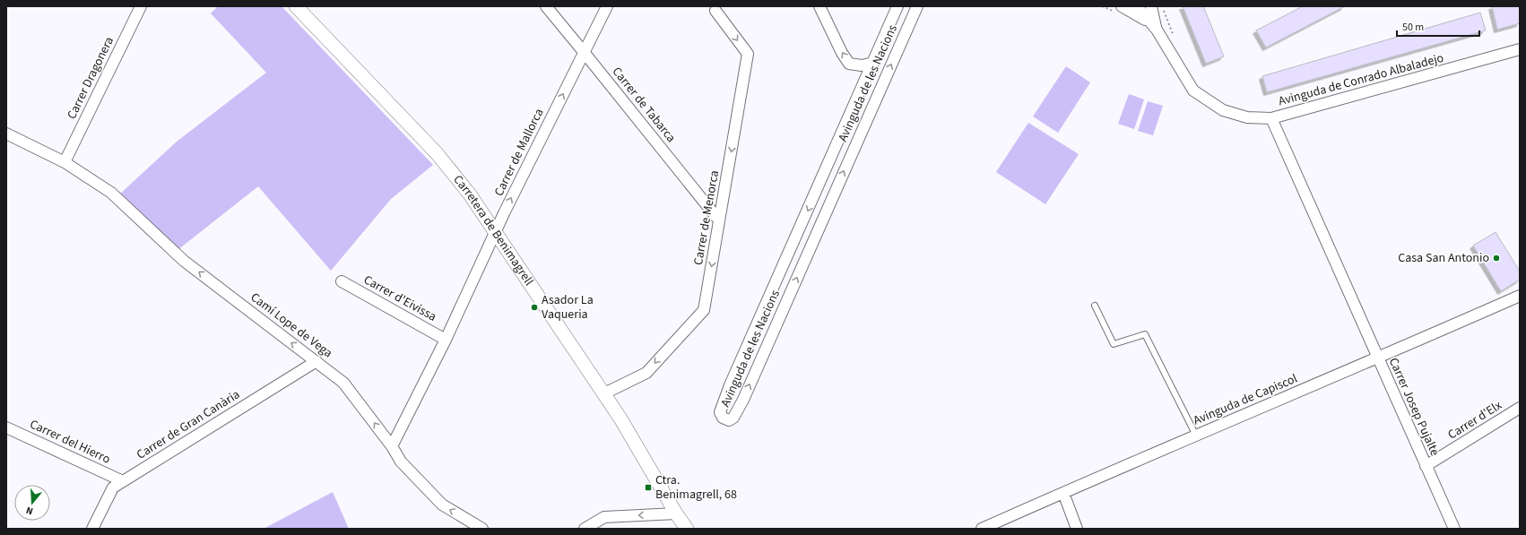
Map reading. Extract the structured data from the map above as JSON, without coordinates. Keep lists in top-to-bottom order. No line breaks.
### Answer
{"streets":{"street":["Carrer Dragonera","Avinguda de Conrado Albaladejo","Avinguda de les Nacions","Carrer de Tabarca","Carrer de Mallorca","Carrer de Menorca","Carretera de Benimagrell","Carrer d'Eivissa","Camí Lope de Vega","Avinguda de Capiscol","Carrer Josep Pujalte","Carrer d’Elx","Carrer de Gran Canària","Carrer del Hierro"]},"crossings":[["Carrer Dragonera","Camí Lope de Vega"],["Avinguda de Conrado Albaladejo","Carrer Josep Pujalte"],["Carrer de Tabarca","Carrer de Mallorca"],["Carrer de Tabarca","Carrer de Menorca"],["Carrer de Mallorca","Carretera de Benimagrell"],["Carrer de Mallorca","Carrer d'Eivissa"],["Carrer de Mallorca","Camí Lope de Vega"],["Carrer de Menorca","Carretera de Benimagrell"],["Camí Lope de Vega","Carrer de Gran Canària"],["Avinguda de Capiscol","Carrer Josep Pujalte"],["Carrer Josep Pujalte","Carrer d’Elx"],["Carrer de Gran Canària","Carrer del Hierro"]],"one_way":["Carrer de Mallorca","Carrer de Menorca","Camí Lope de Vega"],"places":{"other":["Casa San Antonio","Asador La Vaqueria"],"transit":["Ctra. Benimagrell, 68"]},"scale_bar":"50 m","north":"bottom"}
